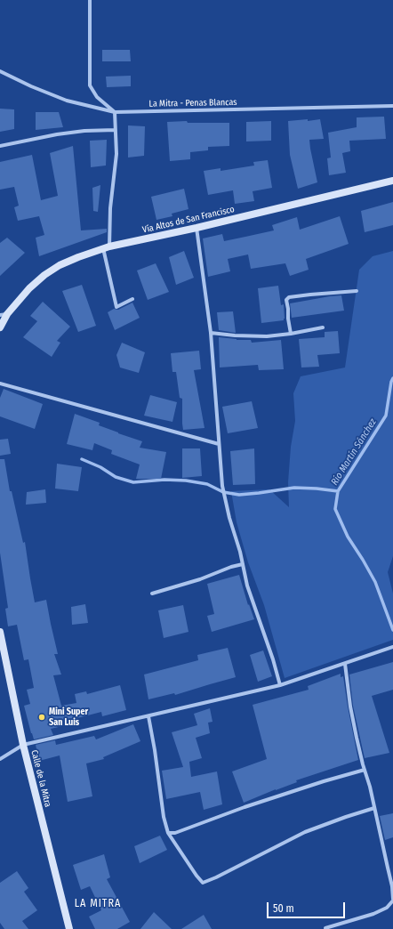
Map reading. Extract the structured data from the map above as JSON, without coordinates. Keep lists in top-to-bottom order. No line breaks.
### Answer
{"streets":{"street":["La Mitra - Penas Blancas","Vía Altos de San Francisco","Calle de la Mitra"]},"districts":["LA MITRA"],"water":["Río Martín Sánchez"],"places":["Mini Super San Luis"],"scale_bar":"50 m"}
